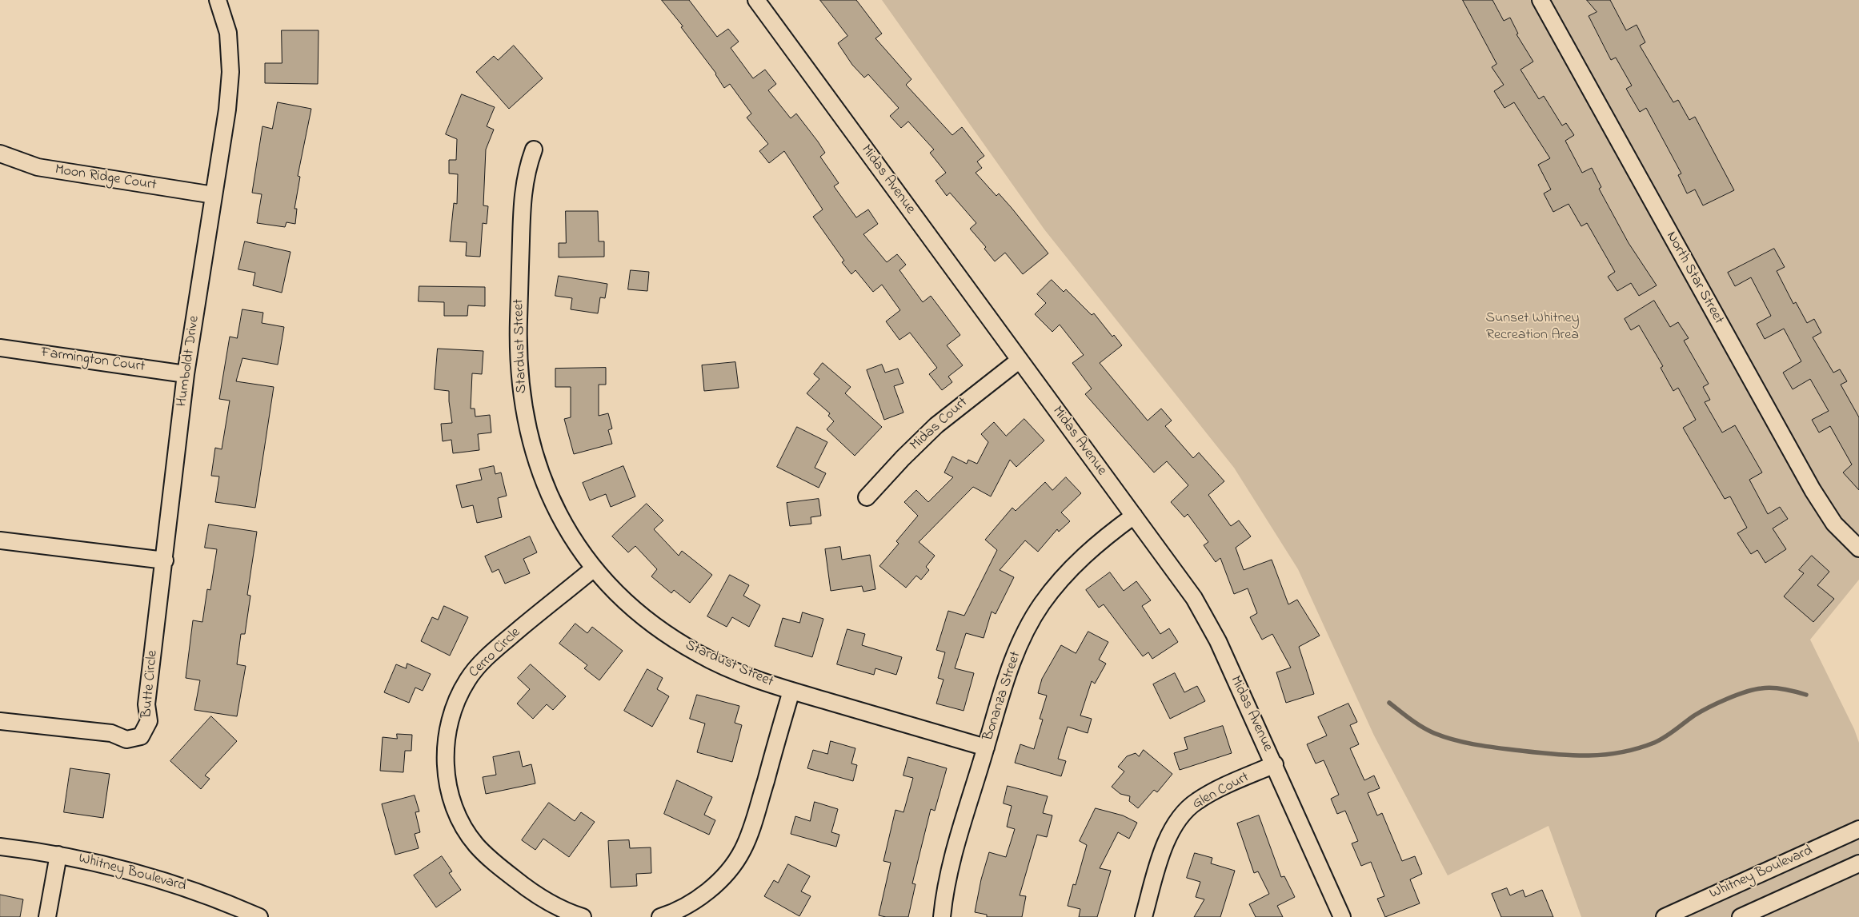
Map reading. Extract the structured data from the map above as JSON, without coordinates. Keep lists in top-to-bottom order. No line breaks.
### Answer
{"streets":{"street":["Moon Ridge Court","Midas Avenue","North Star Street","Stardust Street","Farmington Court","Humboldt Drive","Midas Court","Cerro Circle","Butte Circle","Bonanza Street","Glen Court","Whitney Boulevard"]},"crossings":[["Moon Ridge Court","Humboldt Drive"],["Midas Avenue","Midas Court"],["Midas Avenue","Bonanza Street"],["Midas Avenue","Glen Court"],["Stardust Street","Cerro Circle"],["Stardust Street","Bonanza Street"],["Farmington Court","Humboldt Drive"],["Humboldt Drive","Butte Circle"]],"parks":["Sunset Whitney Recreation Area"]}
